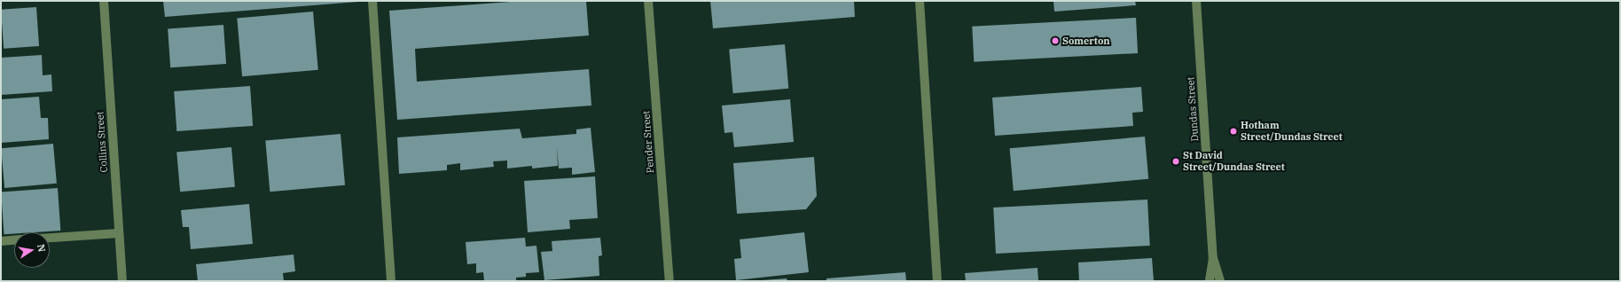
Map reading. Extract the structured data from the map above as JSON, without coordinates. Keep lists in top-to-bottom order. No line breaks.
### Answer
{"streets":{"street":["Dundas Street","Collins Street","Pender Street"]},"places":["Somerton","Hotham Street/Dundas Street","St David Street/Dundas Street"],"north":"right"}
